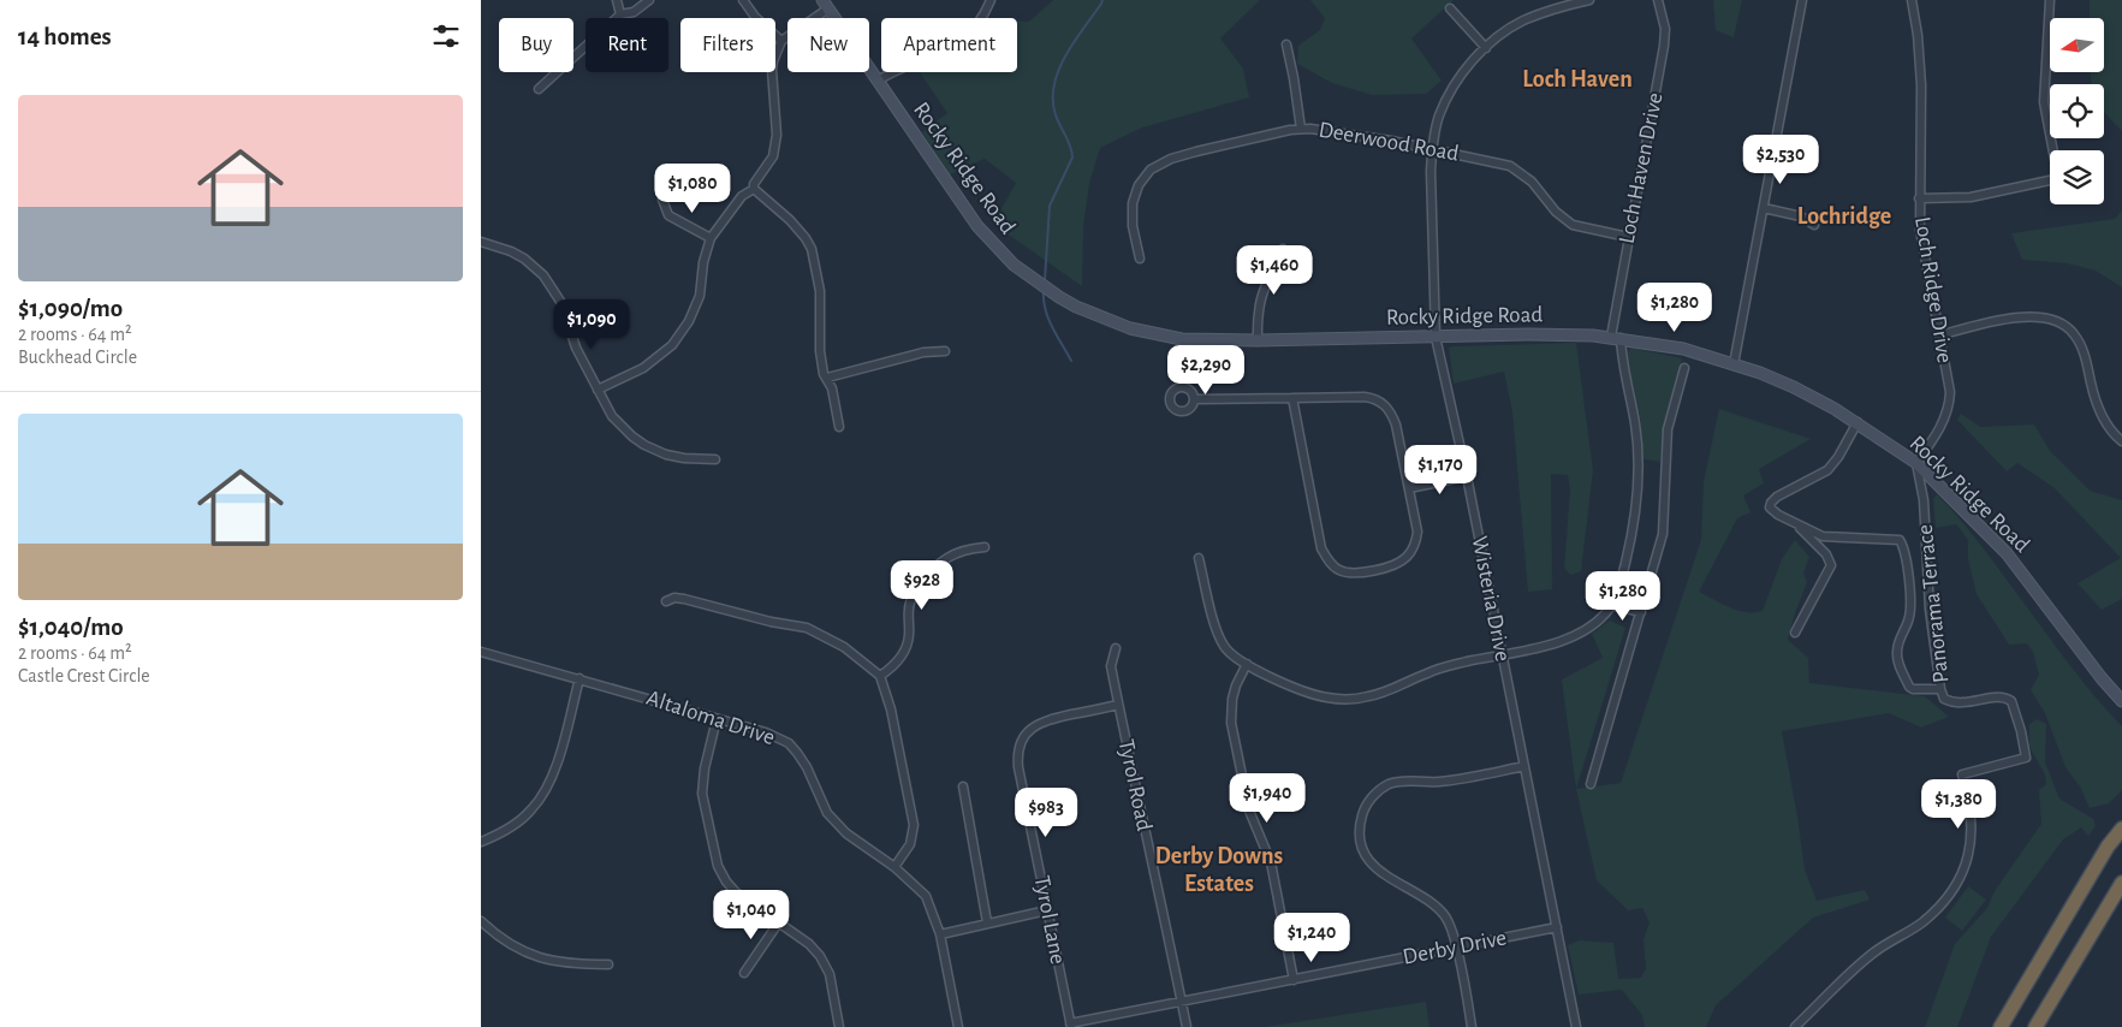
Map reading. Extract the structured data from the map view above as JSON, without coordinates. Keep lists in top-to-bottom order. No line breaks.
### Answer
{"streets":{"main road":["Rocky Ridge Road"],"street":["Deerwood Road","Loch Haven Drive","Loch Ridge Drive","Wisteria Drive","Panorama Terrace","Altaloma Drive","Tyrol Road","Tyrol Lane","Derby Drive"]},"crossings":[["Deerwood Road","Loch Haven Drive"],["Deerwood Road","Wisteria Drive"],["Rocky Ridge Road","Loch Haven Drive"],["Rocky Ridge Road","Loch Ridge Drive"],["Rocky Ridge Road","Wisteria Drive"],["Rocky Ridge Road","Panorama Terrace"],["Loch Ridge Drive","Panorama Terrace"],["Wisteria Drive","Derby Drive"],["Tyrol Road","Tyrol Lane"],["Tyrol Road","Derby Drive"],["Tyrol Lane","Derby Drive"]],"districts":["Loch Haven","Lochridge","Derby Downs Estates"],"north":"left","page":{"heading":"14 homes","chip":["Buy","Rent","Filters","New","Apartment"],"list":[{"name":"$1,090/mo","note":"2 rooms · 64 m² · Buckhead Circle"},{"name":"$1,040/mo","note":"2 rooms · 64 m² · Castle Crest Circle"}],"price":["$2,530","$1,080","$1,460","$1,280","$1,090","$2,290","$1,170","$928","$1,280","$1,940","$1,380","$983","$1,040","$1,240"]}}
